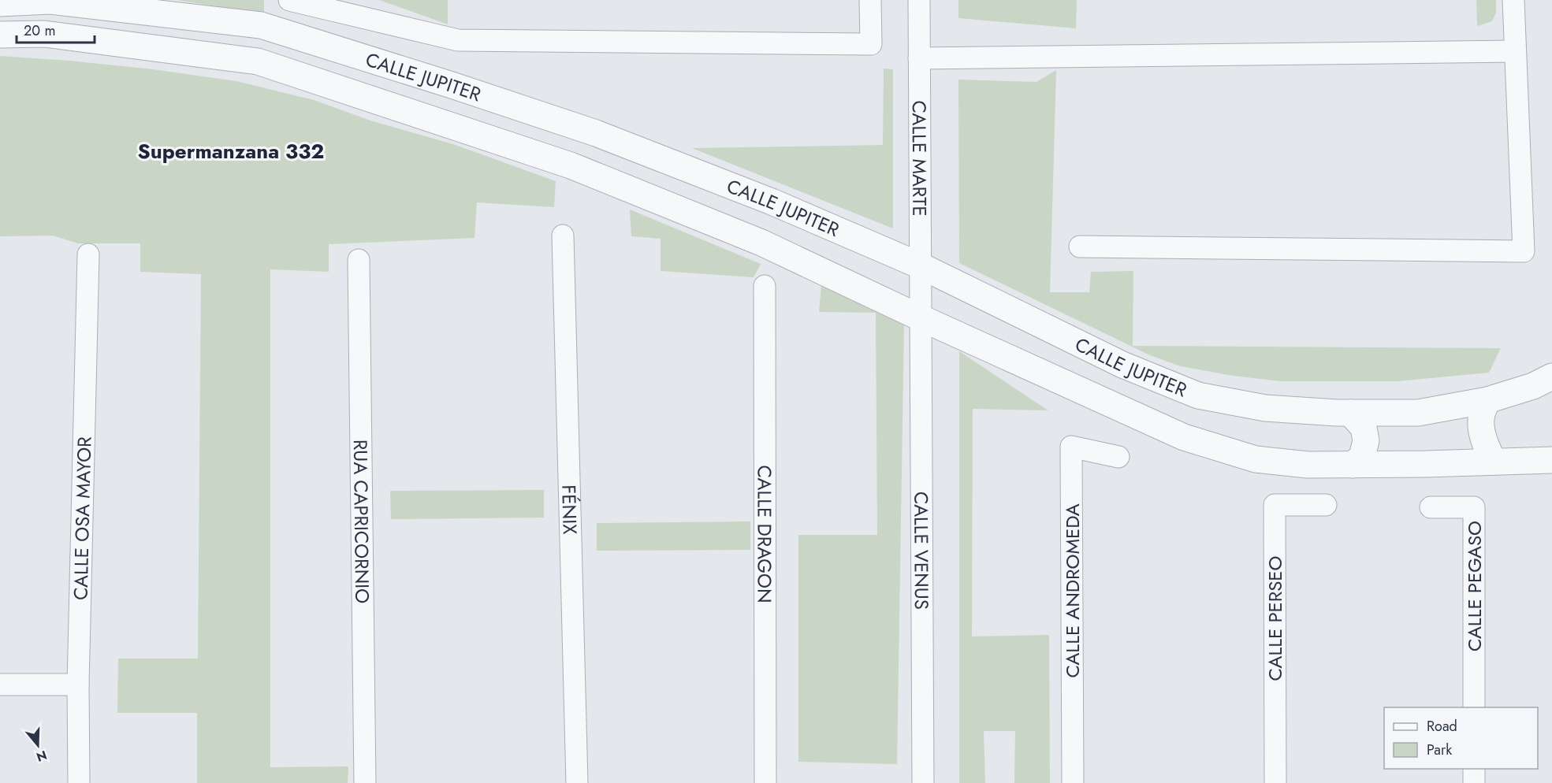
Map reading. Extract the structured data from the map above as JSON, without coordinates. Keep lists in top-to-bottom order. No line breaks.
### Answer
{"streets":{"street":["CALLE JUPITER","CALLE MARTE","FÉNIX","CALLE OSA MAYOR","RUA CAPRICORNIO","CALLE DRAGON","CALLE VENUS","CALLE PEGASO","CALLE ANDROMEDA","CALLE PERSEO"]},"crossings":[["CALLE JUPITER","CALLE MARTE"],["CALLE JUPITER","CALLE VENUS"],["CALLE MARTE","CALLE VENUS"]],"districts":["Supermanzana 332"],"legend":["Road","Park"],"scale_bar":"20 m","north":"bottom"}
